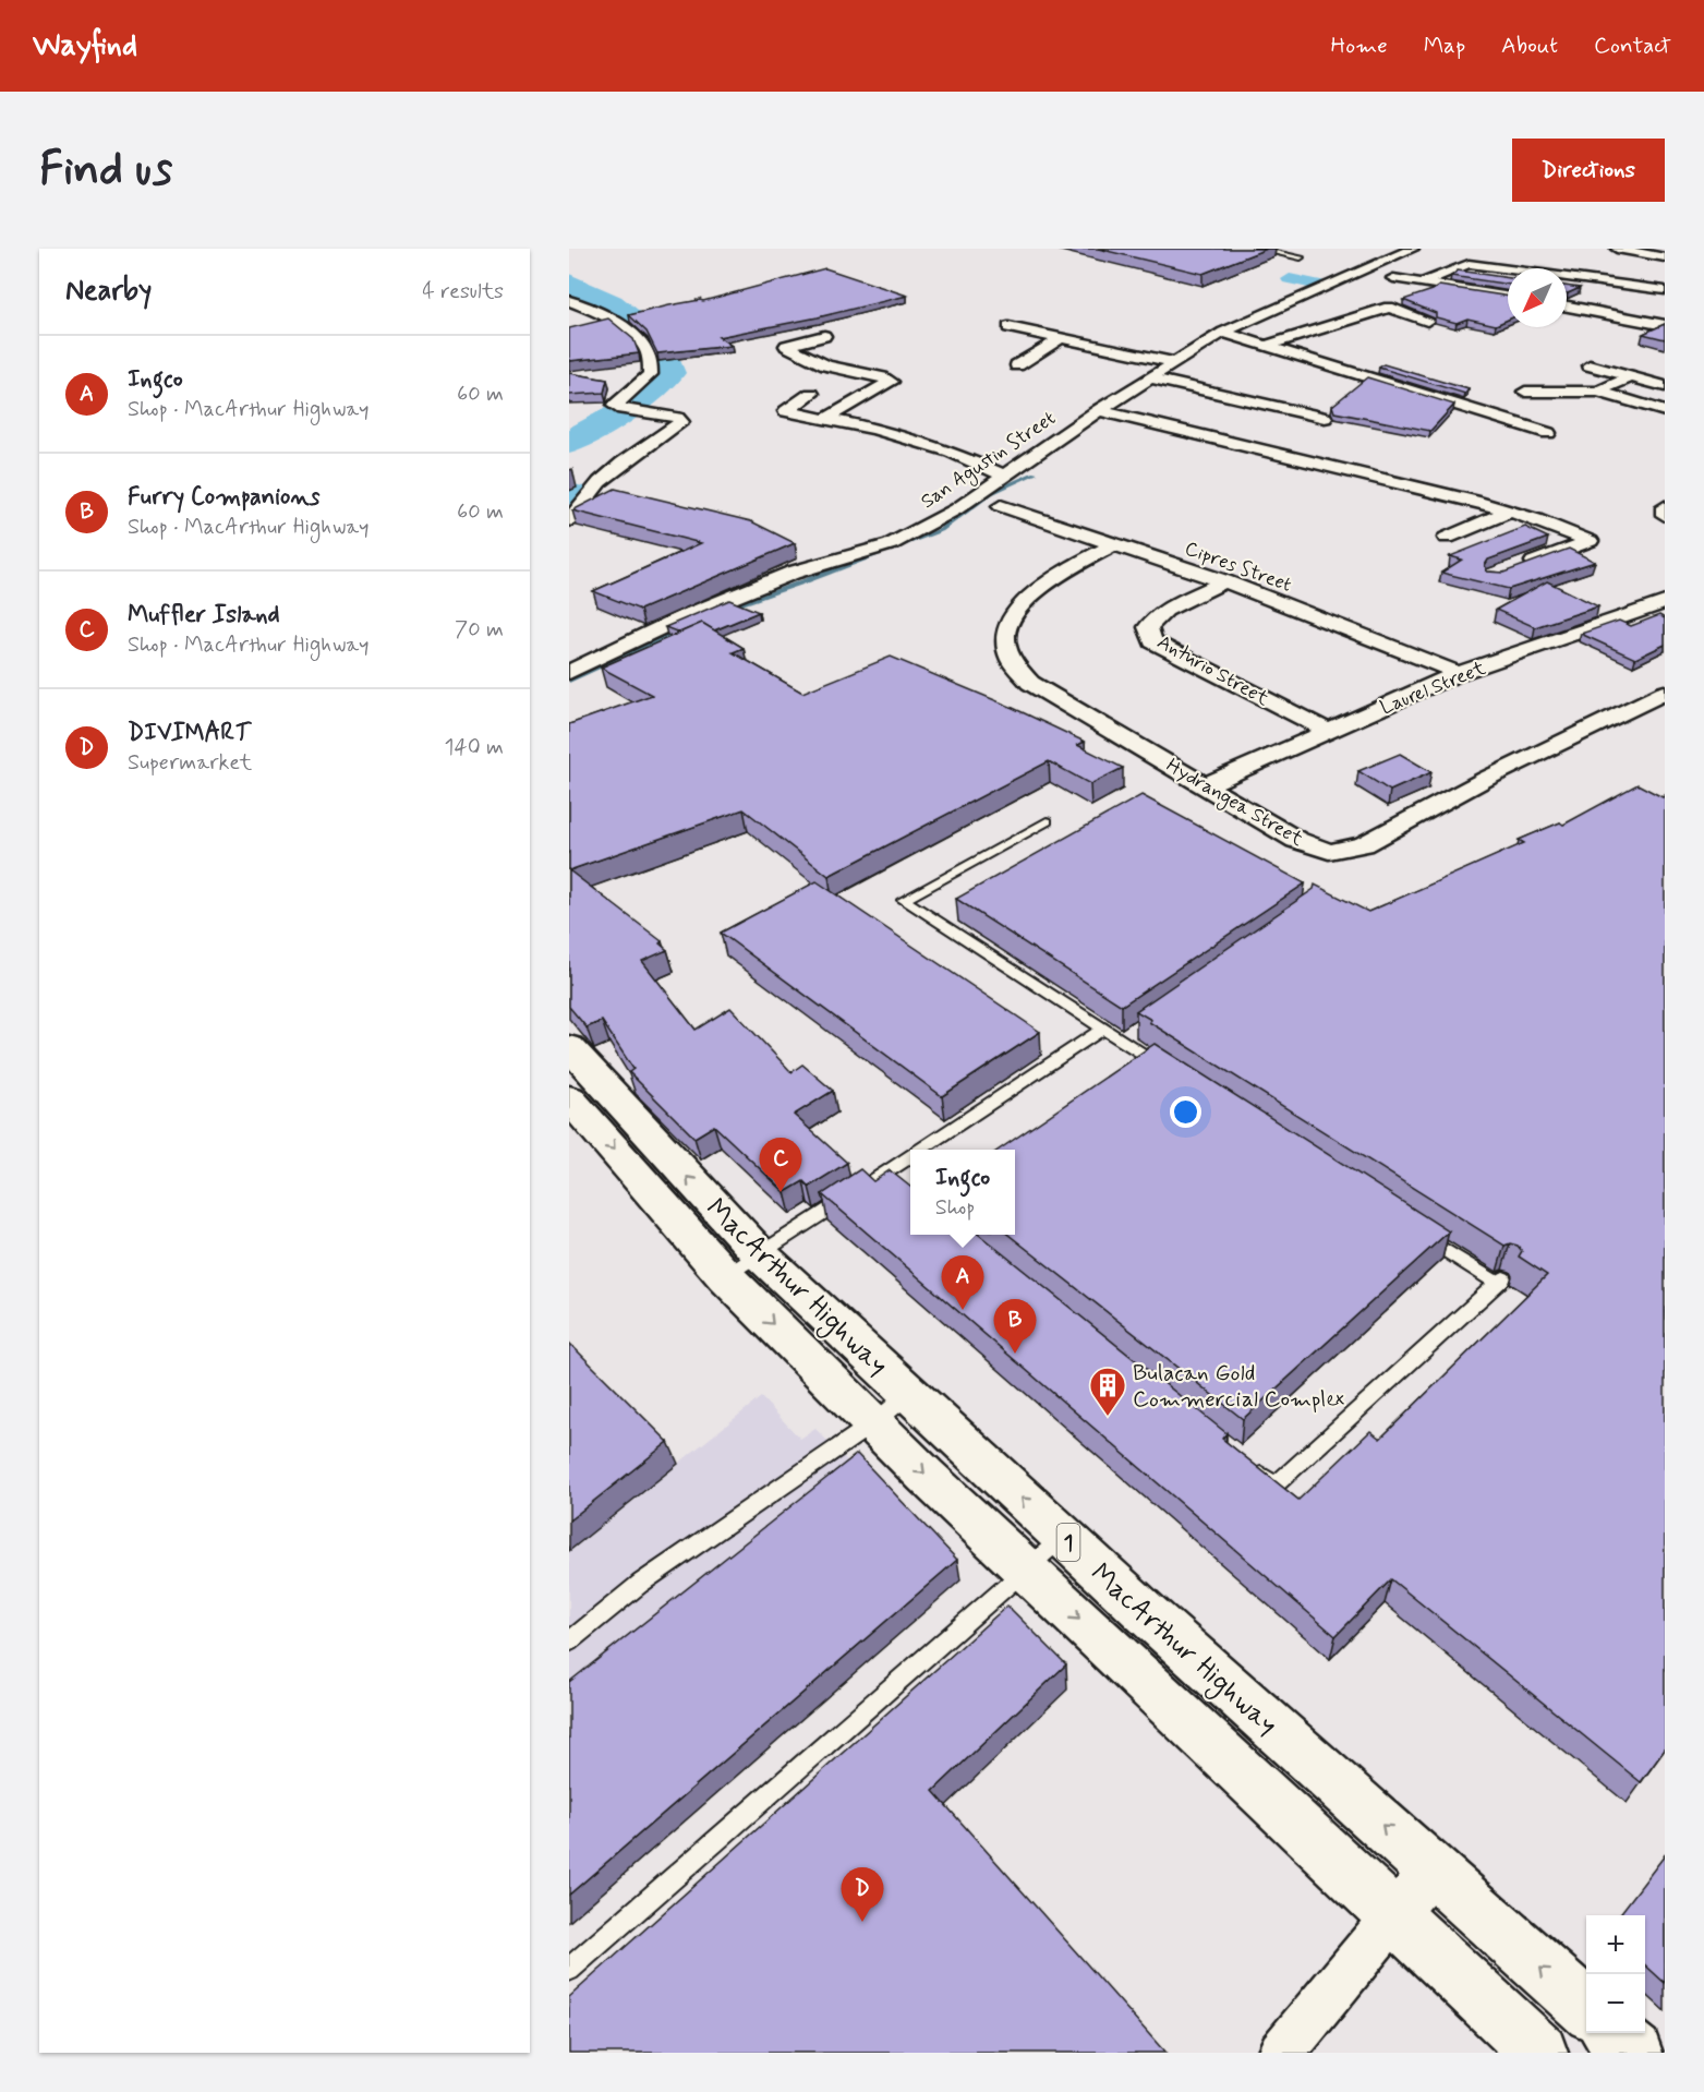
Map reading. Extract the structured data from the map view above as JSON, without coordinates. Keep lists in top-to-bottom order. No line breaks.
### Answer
{"streets":{"highway":["MacArthur Highway","1"],"street":["San Agustin Street","Cipres Street","Anturio Street","Laurel Street","Hydrangea Street"]},"crossings":[["Cipres Street","Anturio Street"],["Cipres Street","Laurel Street"],["Cipres Street","Hydrangea Street"],["Anturio Street","Laurel Street"],["Laurel Street","Hydrangea Street"]],"places":{"building":["Bulacan Gold Commercial Complex"]},"north":"bottom left","page":{"header":"Wayfind","nav":["Home","Map","About","Contact"],"buttons":"Directions","title":"Find us","heading":["Nearby","4 results"],"list":[{"mark":"A","name":"Ingco","note":"Shop · MacArthur Highway","value":"60 m"},{"mark":"B","name":"Furry Companions","note":"Shop · MacArthur Highway","value":"60 m"},{"mark":"C","name":"Muffler Island","note":"Shop · MacArthur Highway","value":"70 m"},{"mark":"D","name":"DIVIMART","note":"Supermarket","value":"140 m"}],"pins":["C","A","B","D"],"popup":["Ingco","Shop"],"map_buttons":["+","−"]}}
